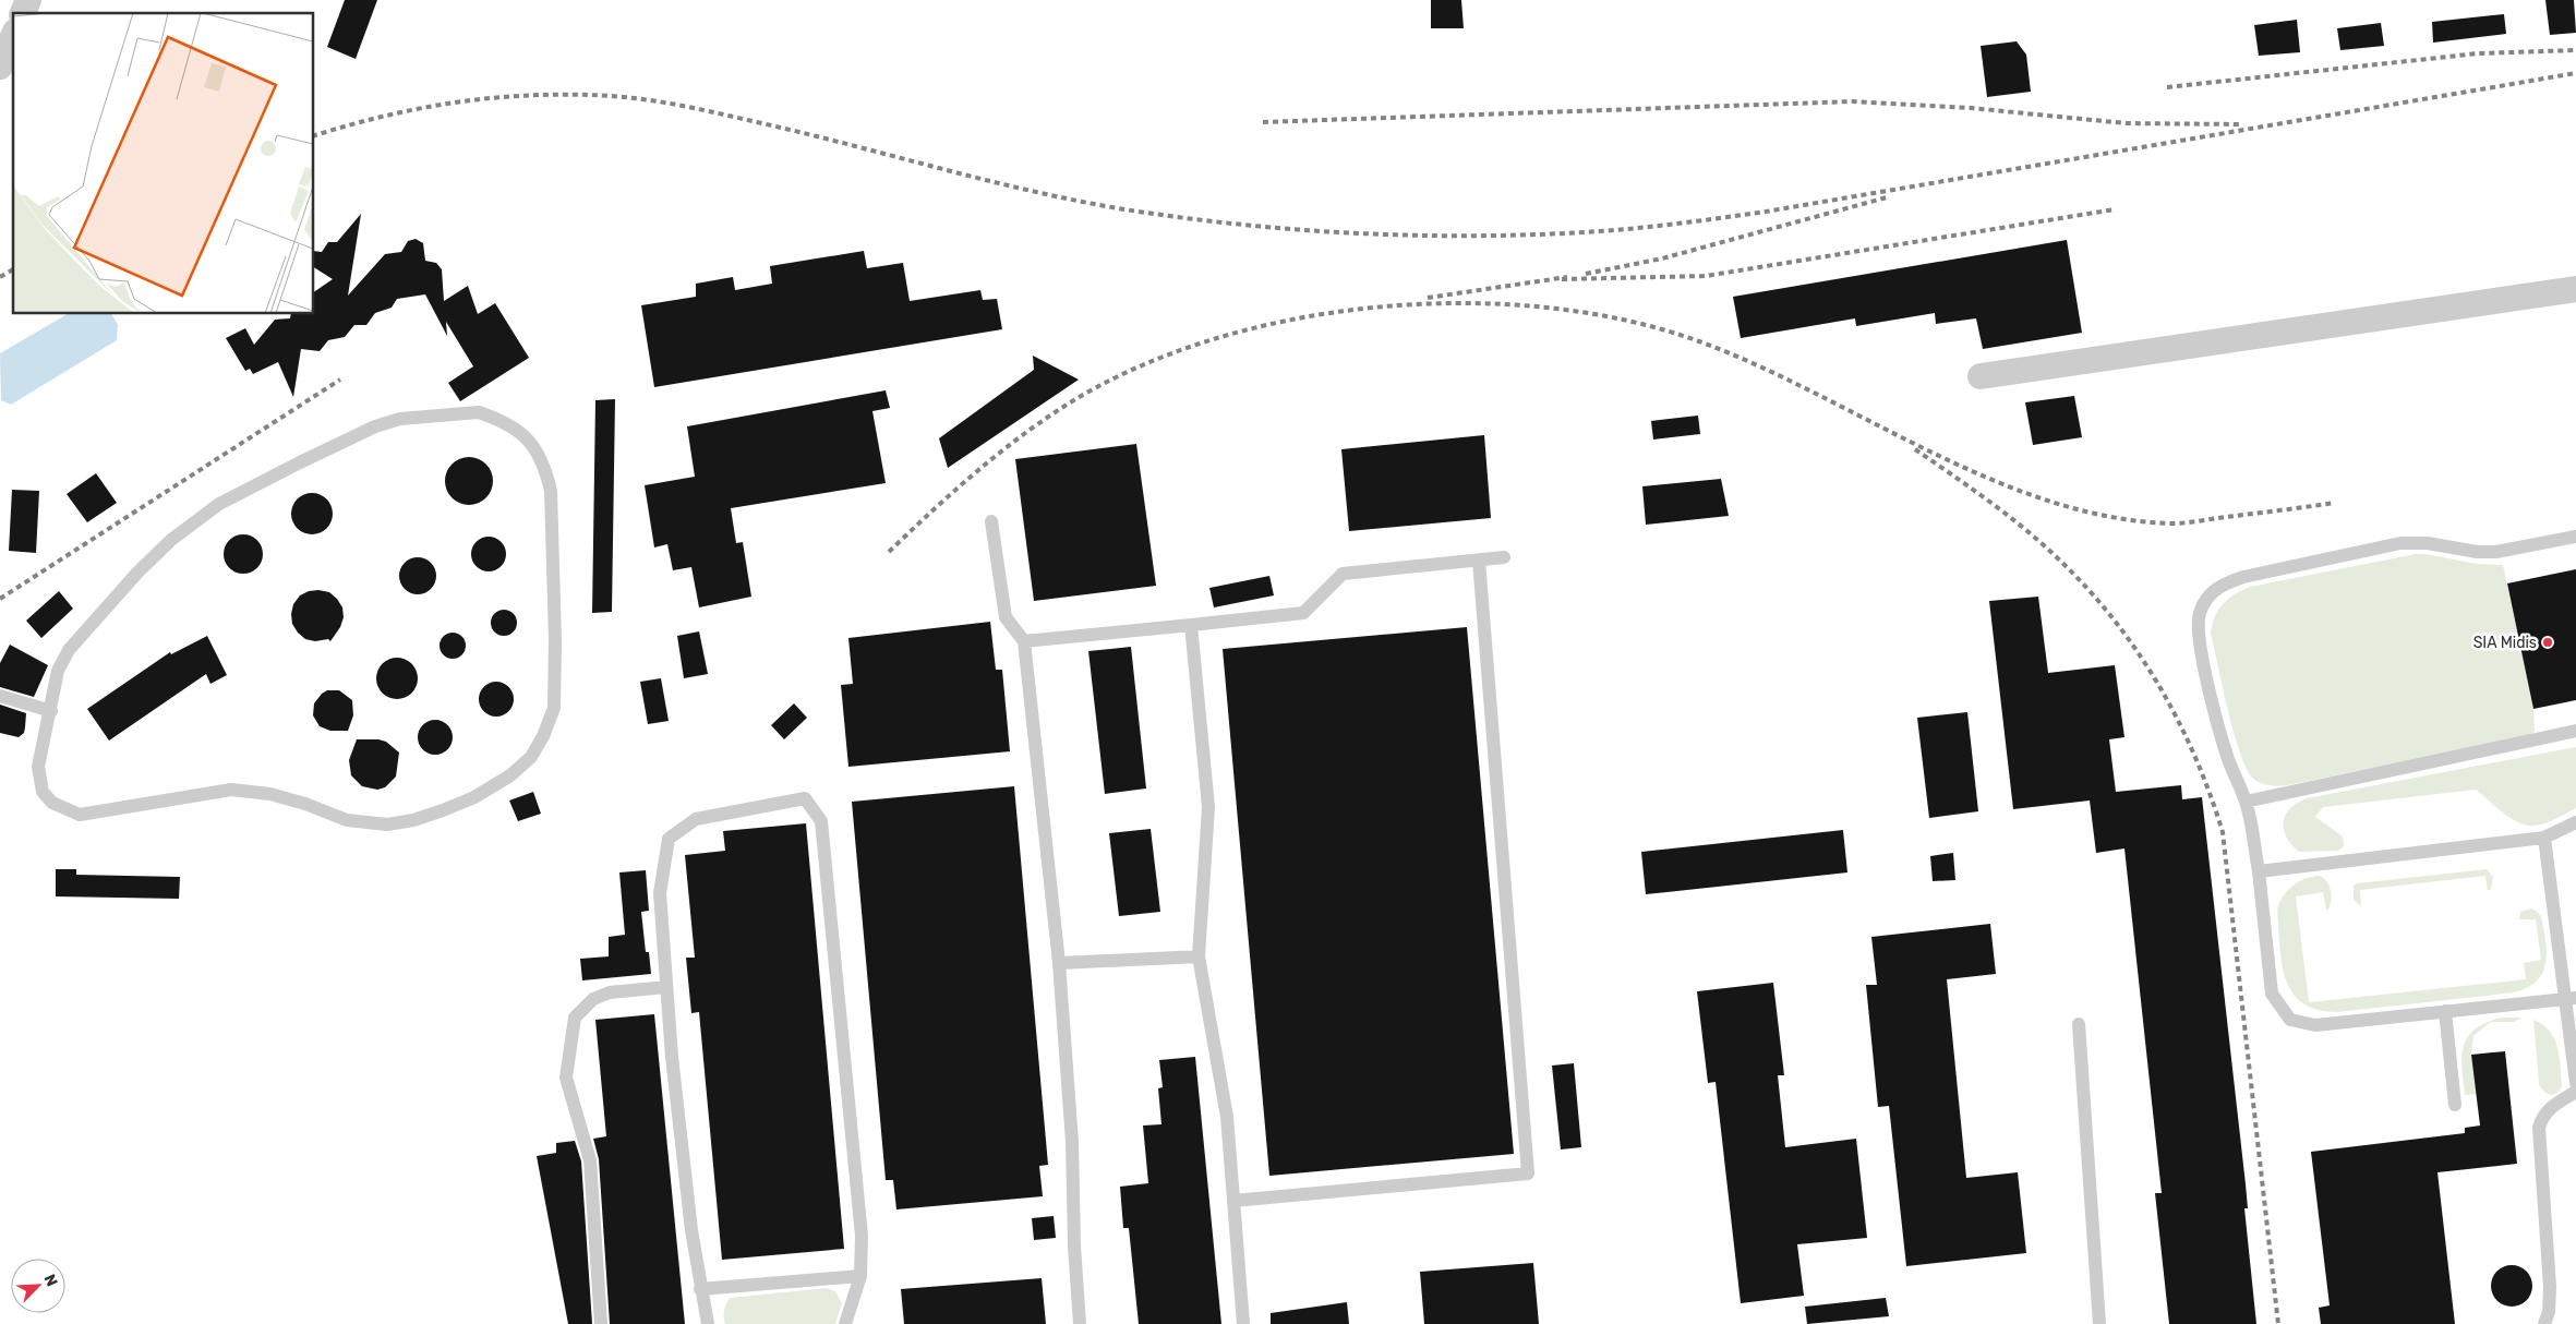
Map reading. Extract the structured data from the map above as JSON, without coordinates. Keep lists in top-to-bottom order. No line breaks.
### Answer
{"places":["SIA Midis"],"north":"top right"}
